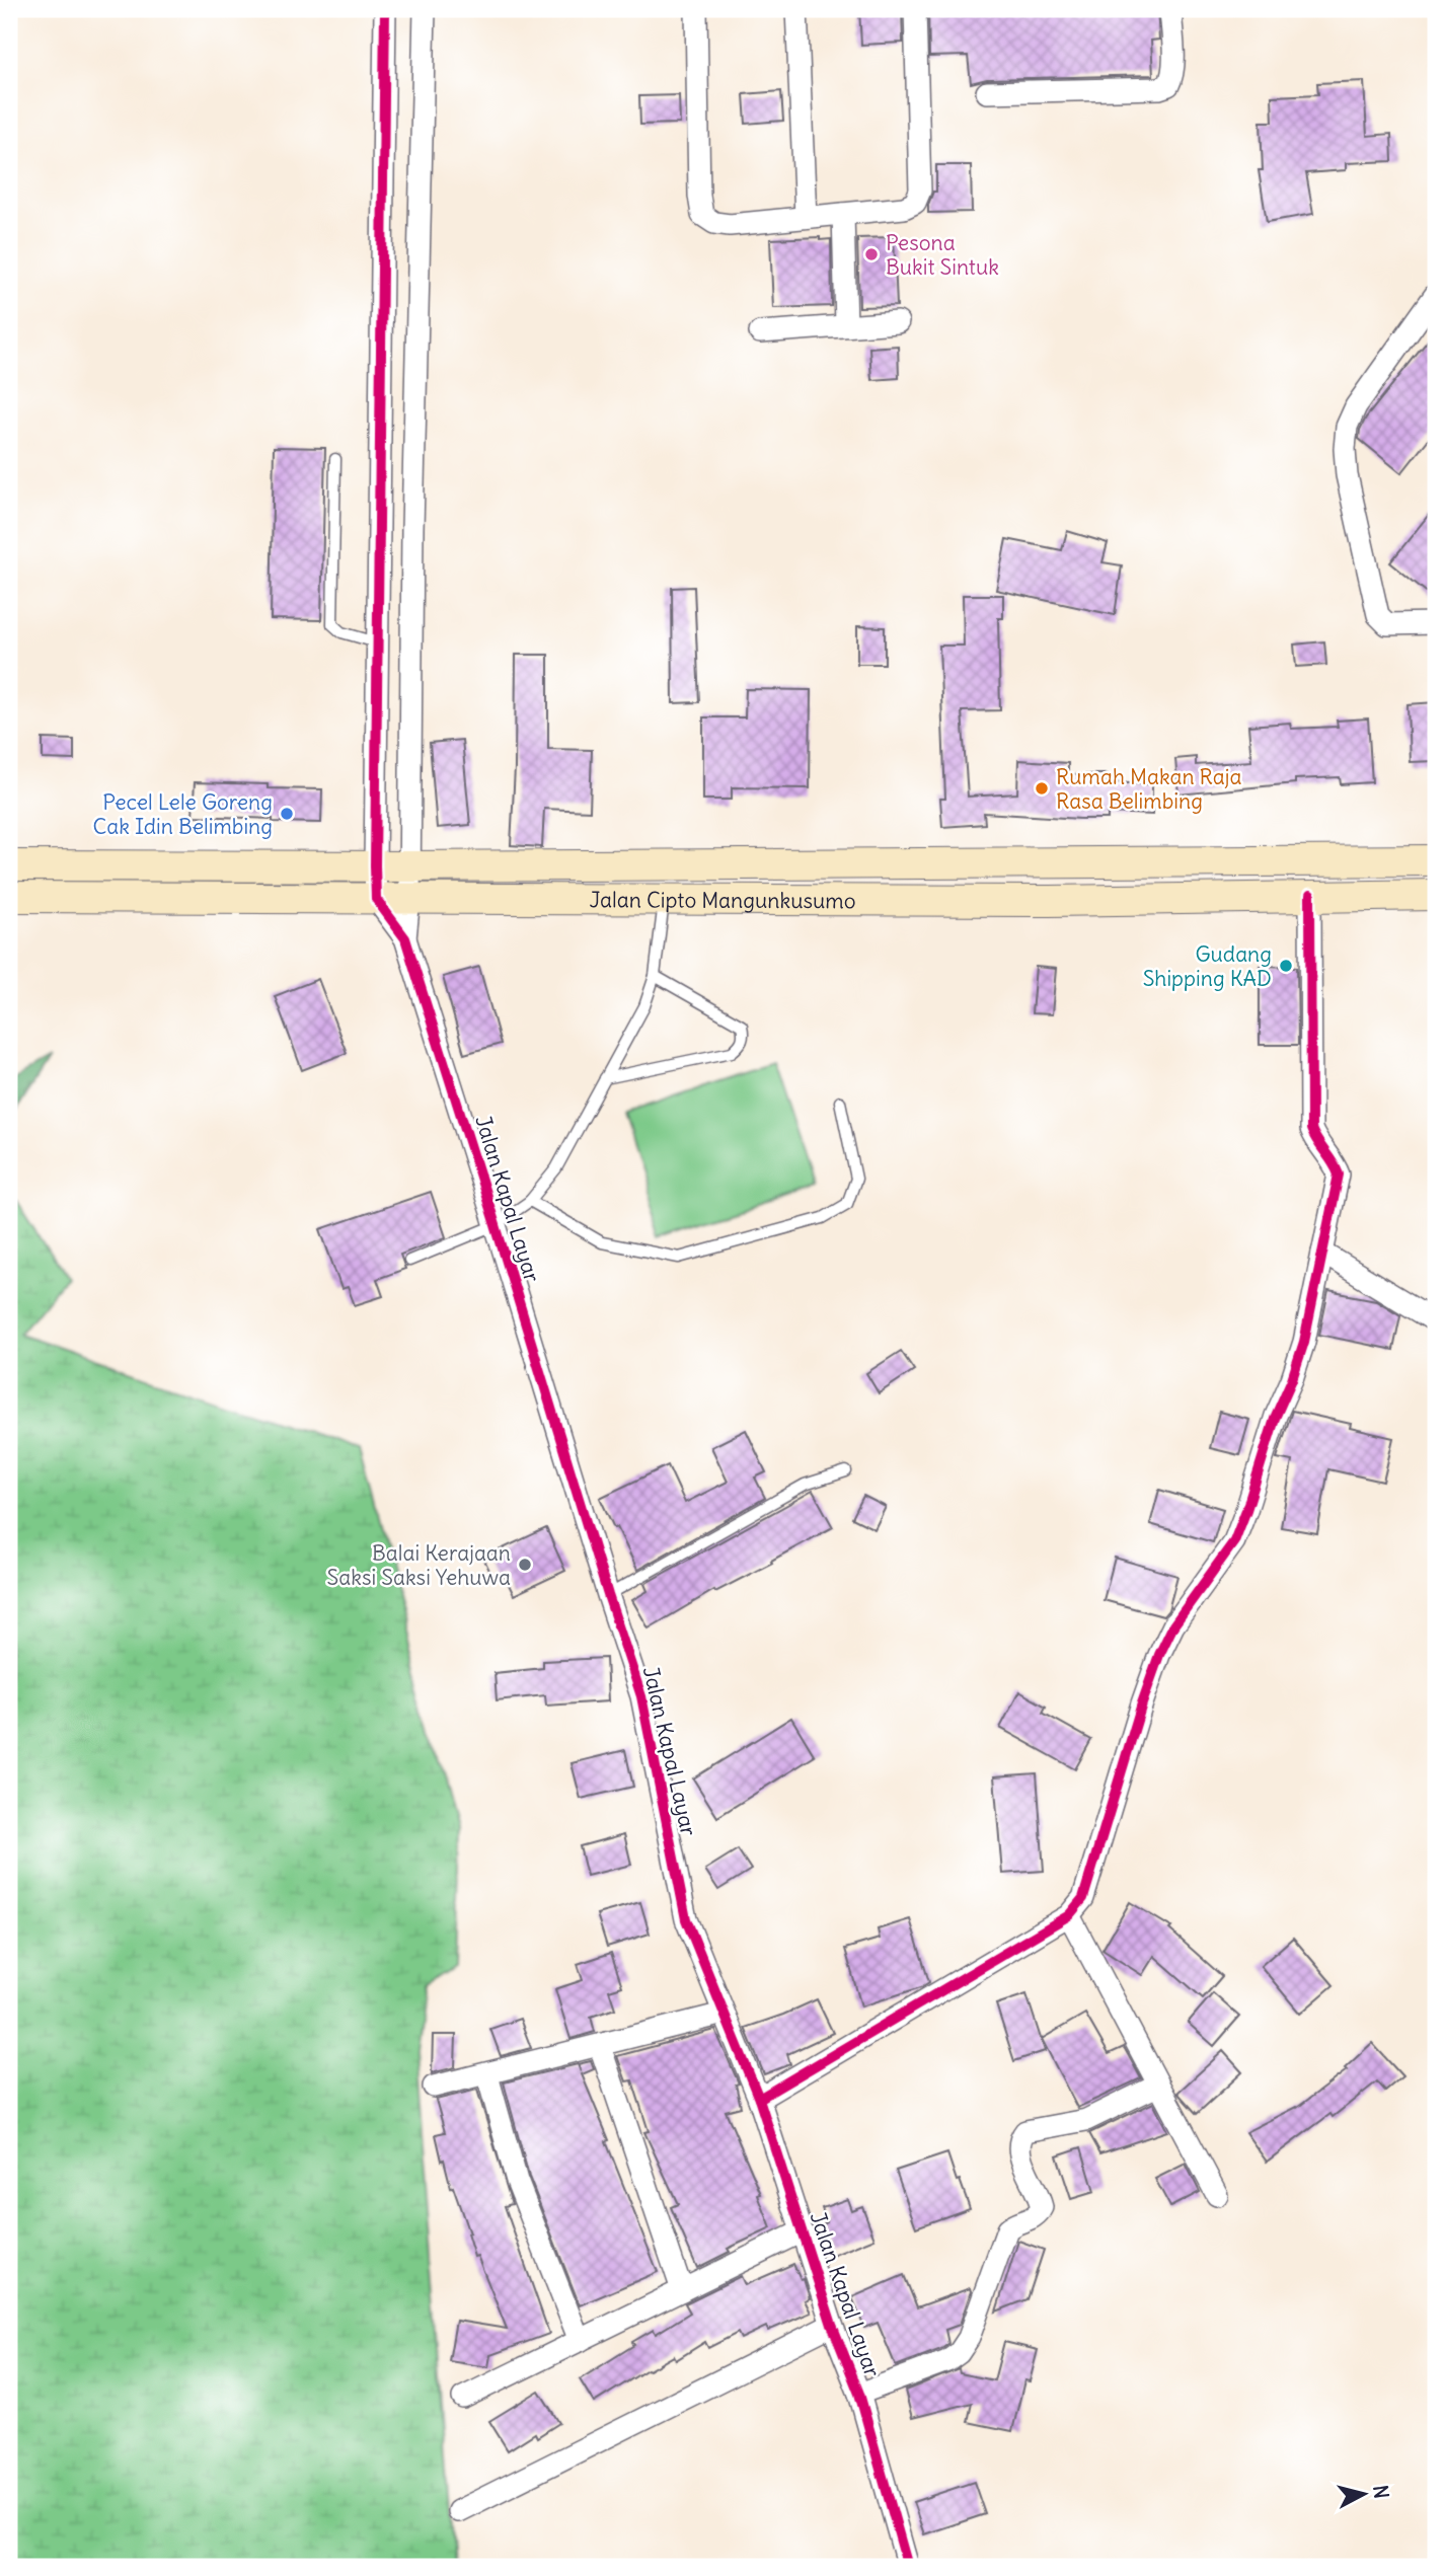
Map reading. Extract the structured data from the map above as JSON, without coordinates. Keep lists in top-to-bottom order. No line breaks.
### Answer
{"streets":{"street":["Jalan Cipto Mangunkusumo","Jalan Kapal Layar"]},"places":["Pesona Bukit Sintuk","Rumah Makan Raja Rasa Belimbing","Pecel Lele Goreng Cak Idin Belimbing","Gudang Shipping KAD","Balai Kerajaan Saksi Saksi Yehuwa"],"north":"right"}
